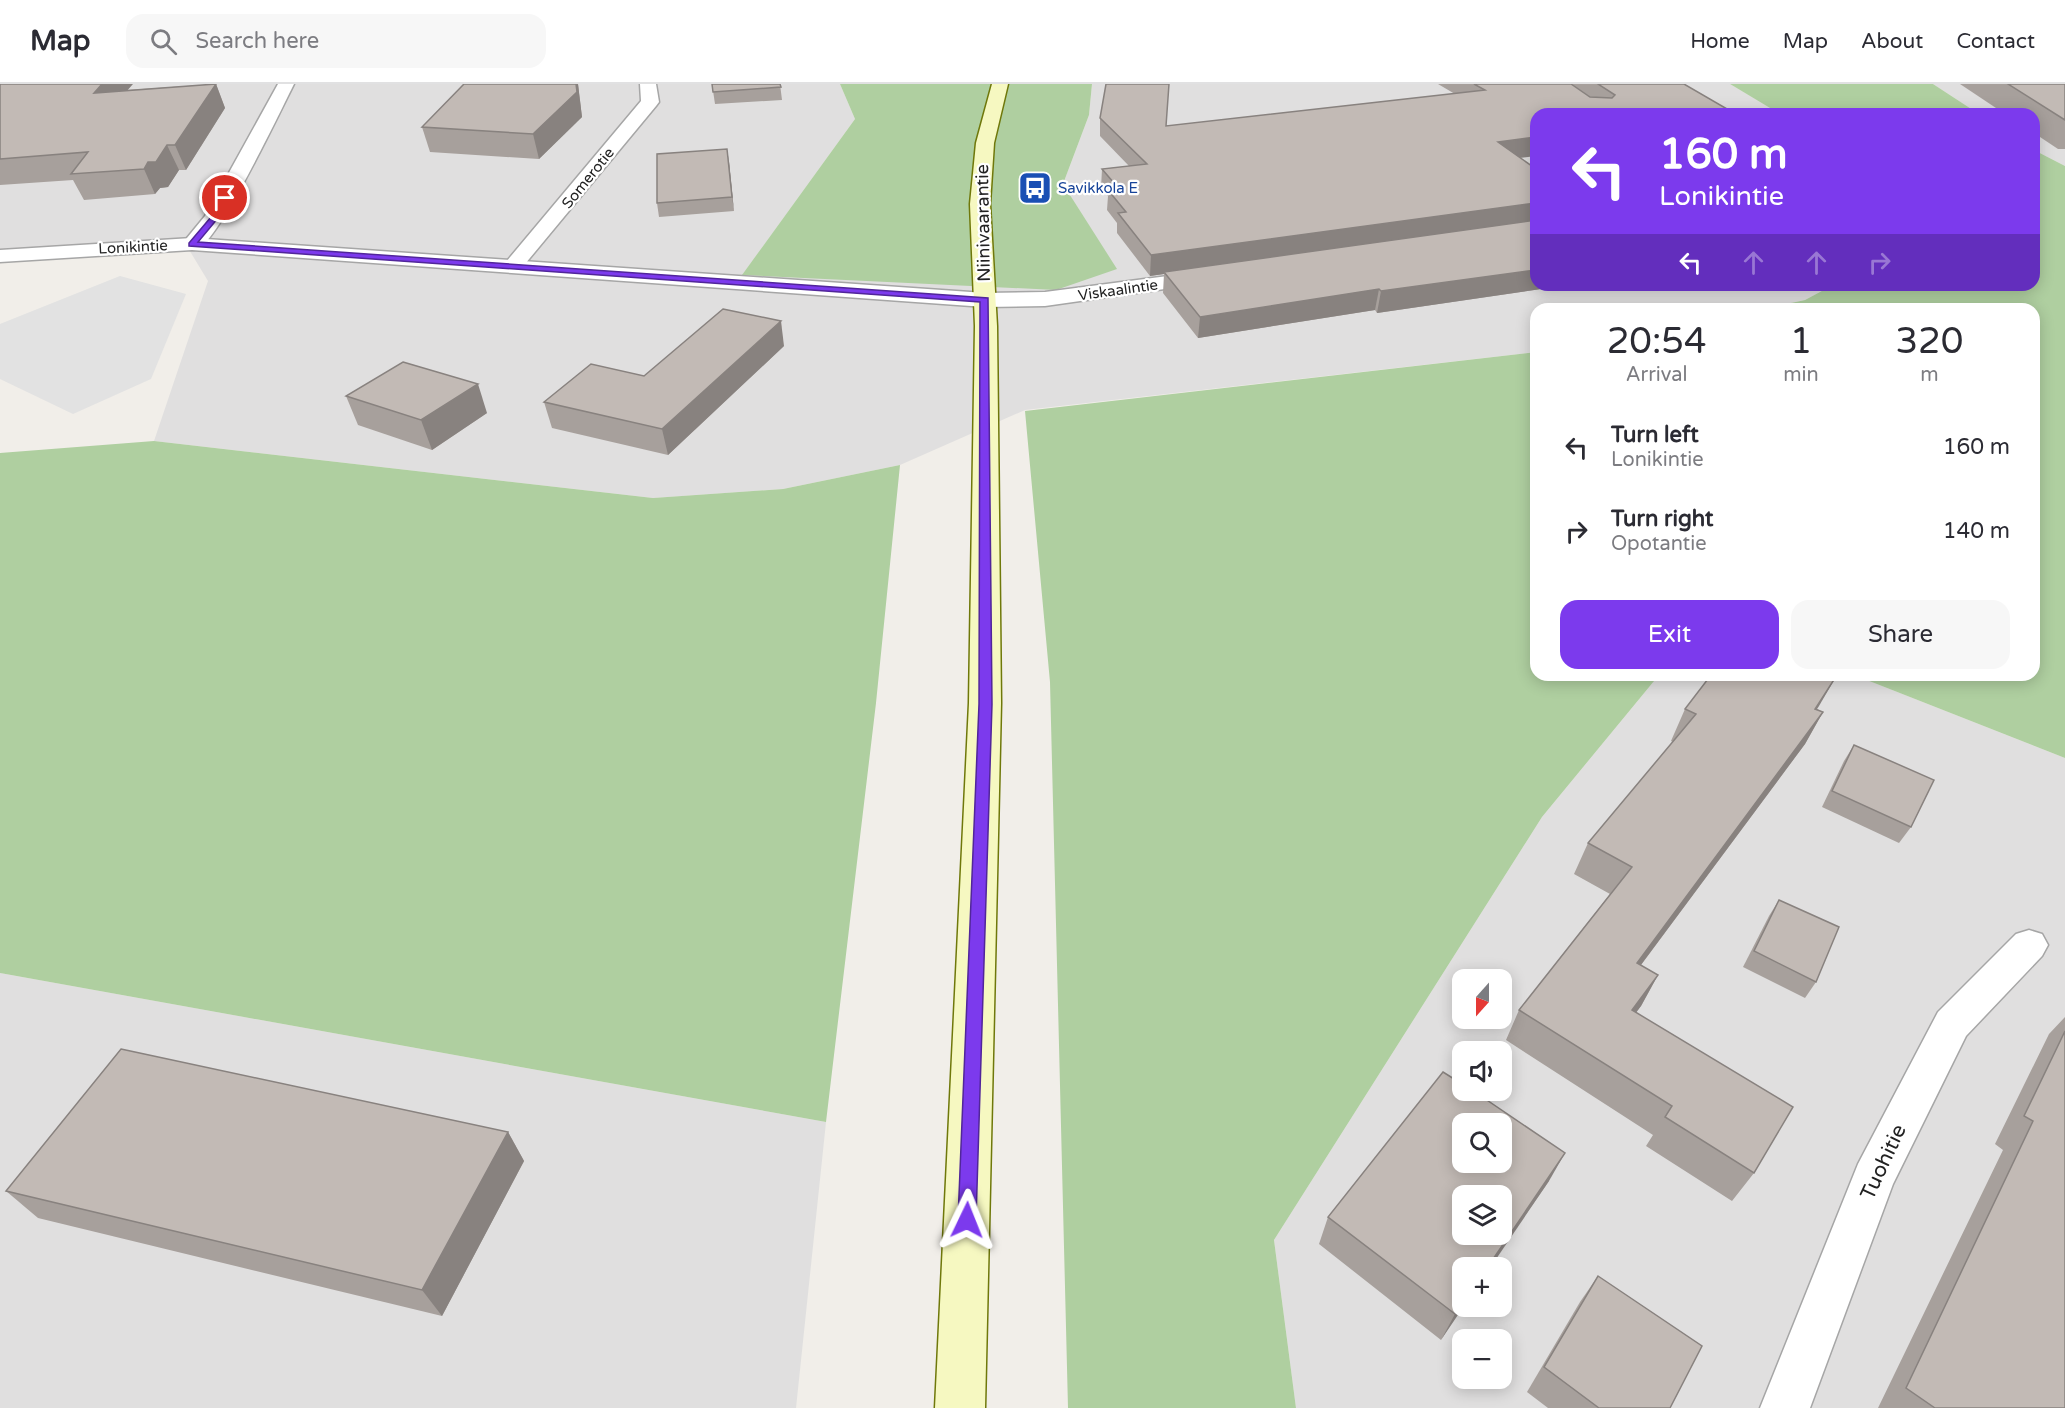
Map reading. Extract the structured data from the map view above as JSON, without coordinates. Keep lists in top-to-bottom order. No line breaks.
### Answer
{"streets":{"main road":["Niinivaarantie"],"street":["Somerotie","Lonikintie","Viskaalintie","Tuohitie"]},"crossings":[["Somerotie","Lonikintie"],["Niinivaarantie","Lonikintie"],["Niinivaarantie","Viskaalintie"],["Lonikintie","Viskaalintie"]],"places":{"bus stop":["Savikkola E"]},"north":"bottom","page":{"header":"Map","search":"Search here","nav":["Home","Map","About","Contact"],"turn":["160 m","Lonikintie"],"eta":["20:54","Arrival","1","min","320","m"],"list":[{"name":"Turn left","note":"Lonikintie","value":"160 m"},{"name":"Turn right","note":"Opotantie","value":"140 m"}],"buttons":["Exit","Share"],"map_buttons":["+","−"]}}
